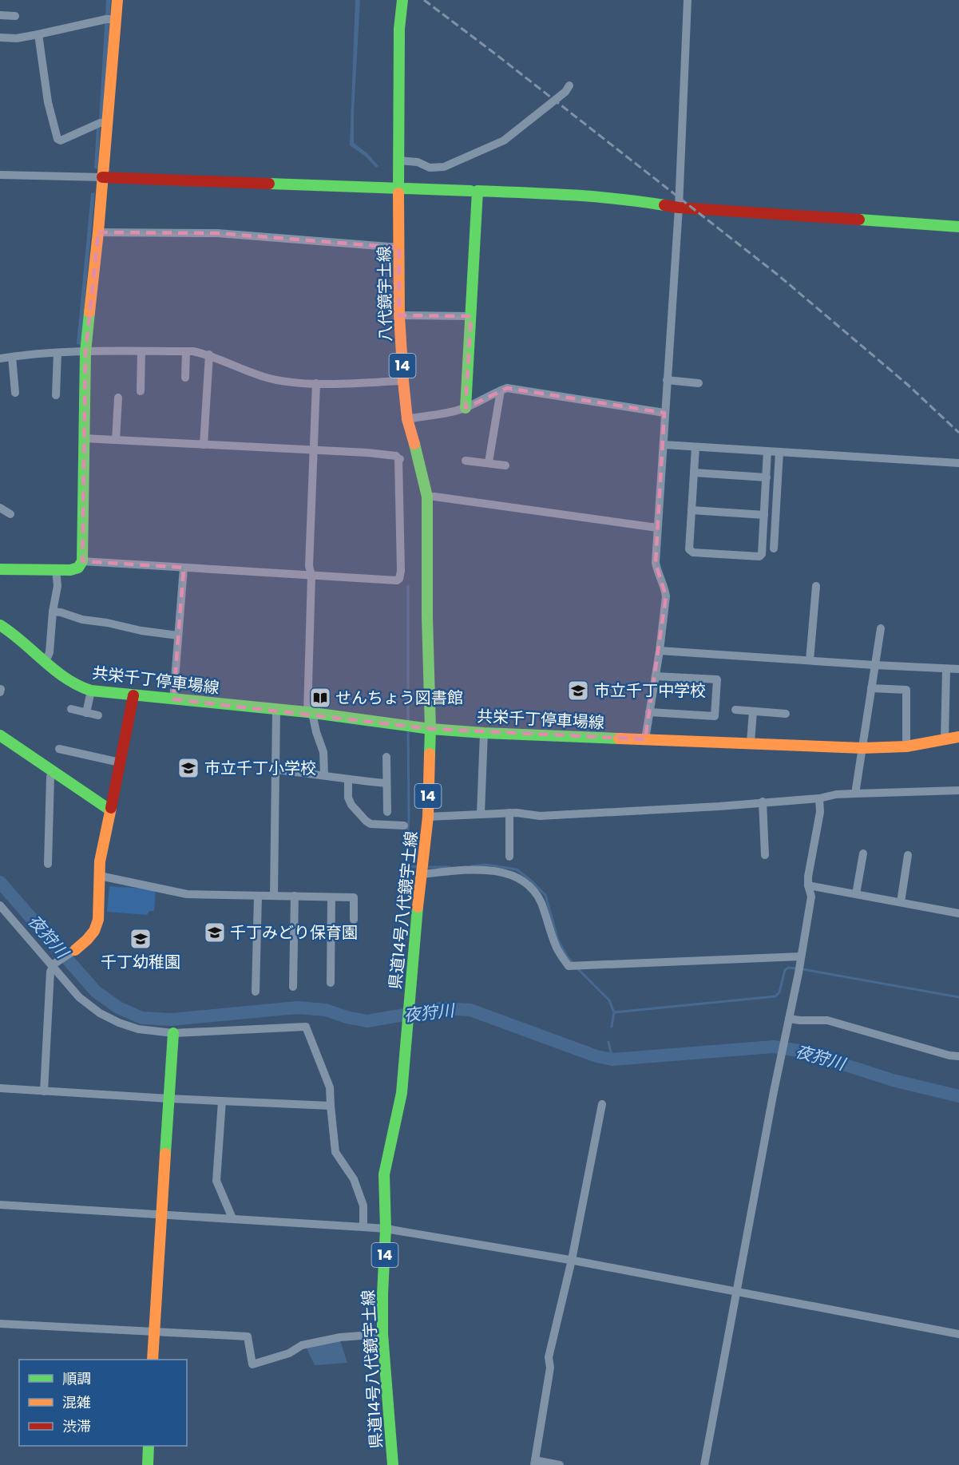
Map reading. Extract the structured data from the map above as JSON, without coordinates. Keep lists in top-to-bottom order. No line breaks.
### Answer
{"streets":{"street":["八代鏡宇土線","14","共栄千丁停車場線","県道14号八代鏡宇土線"]},"crossings":[["八代鏡宇土線","共栄千丁停車場線"],["八代鏡宇土線","県道14号八代鏡宇土線"],["共栄千丁停車場線","県道14号八代鏡宇土線"]],"water":["夜狩川"],"places":{"school or university":["市立千丁中学校","市立千丁小学校","千丁みどり保育園","千丁幼稚園"],"library":["せんちょう図書館"]},"legend":["順調","混雑","渋滞"]}
